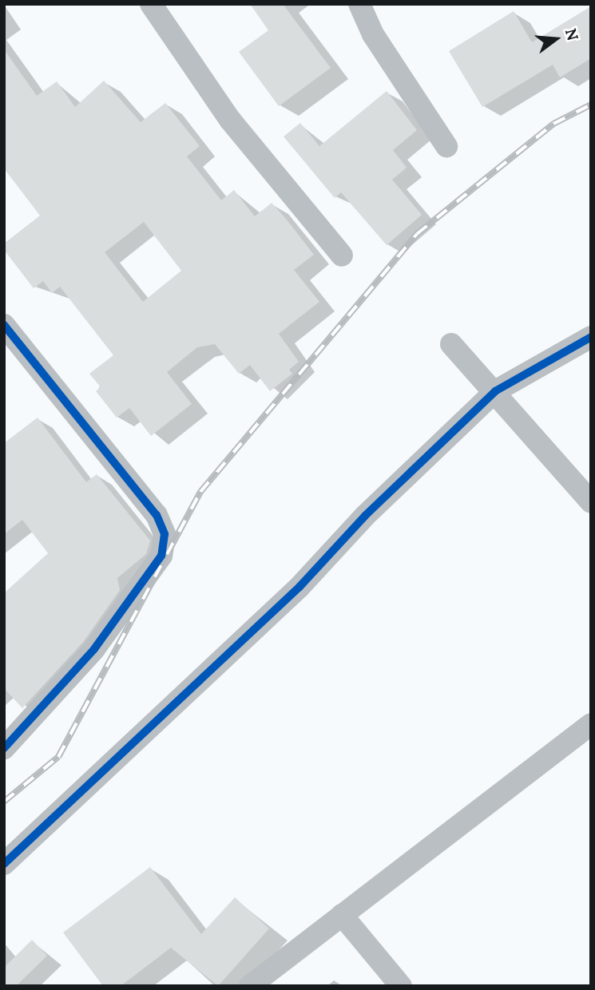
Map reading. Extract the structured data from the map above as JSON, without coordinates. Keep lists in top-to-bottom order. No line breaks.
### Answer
{"north":"right"}
